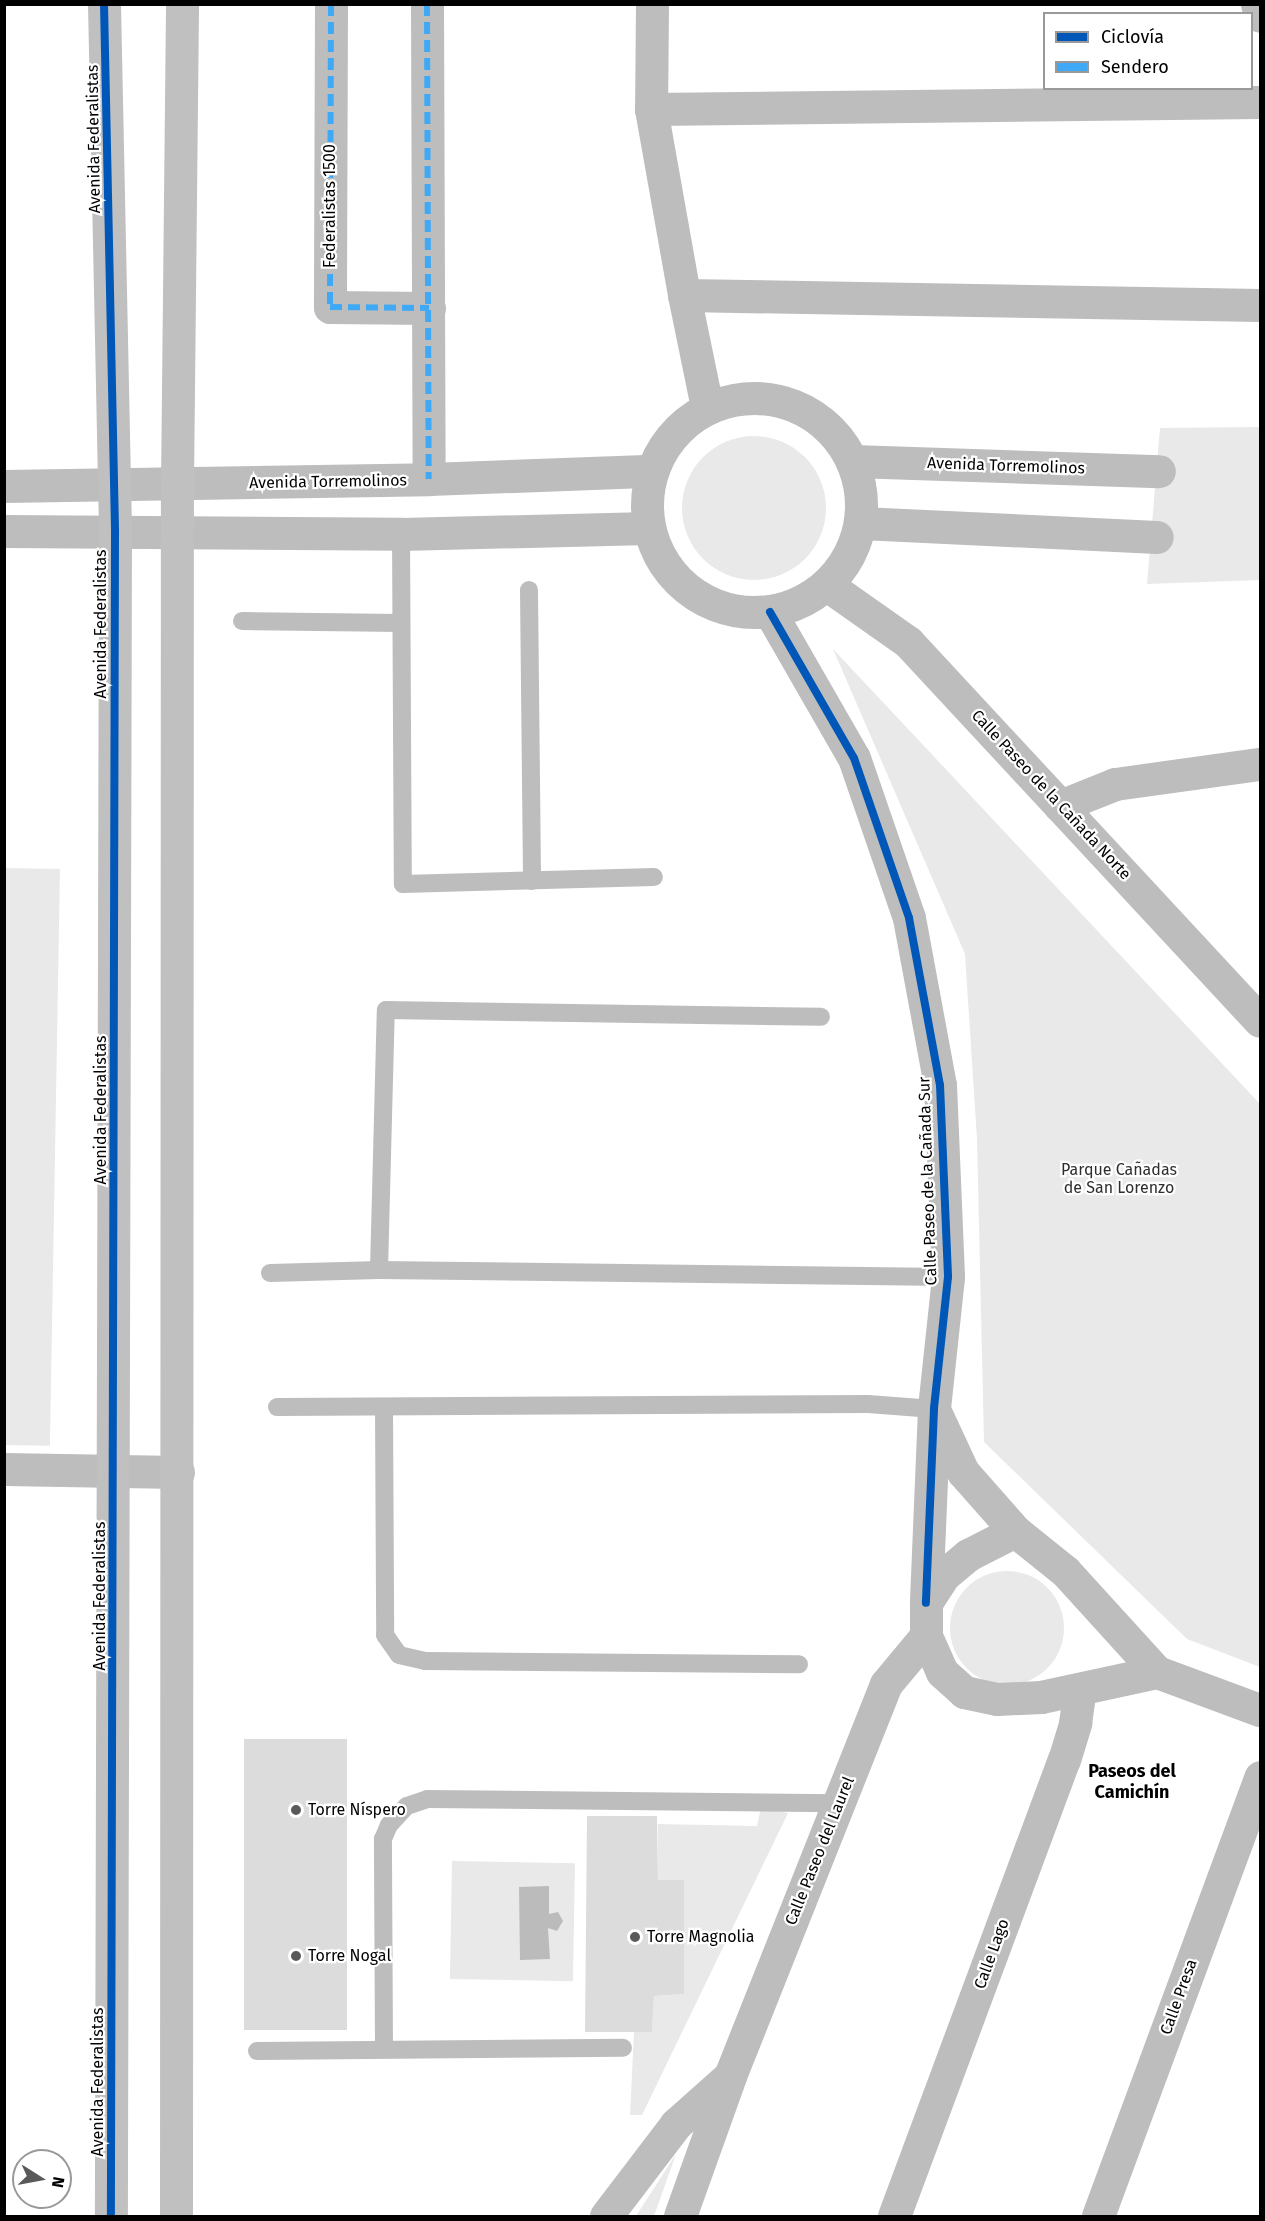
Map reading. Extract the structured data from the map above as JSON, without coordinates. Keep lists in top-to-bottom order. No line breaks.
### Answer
{"streets":{"street":["Avenida Federalistas","Federalistas 1500","Avenida Torremolinos","Calle Paseo de la Cañada Norte","Calle Paseo de la Cañada Sur","Calle Paseo del Laurel","Calle Lago","Calle Presa"]},"crossings":[["Avenida Federalistas","Avenida Torremolinos"],["Calle Paseo de la Cañada Sur","Calle Paseo del Laurel"]],"districts":["Paseos del Camichín"],"parks":["Parque Cañadas de San Lorenzo"],"places":["Torre Níspero","Torre Magnolia","Torre Nogal"],"legend":["Ciclovía","Sendero"],"north":"right"}
